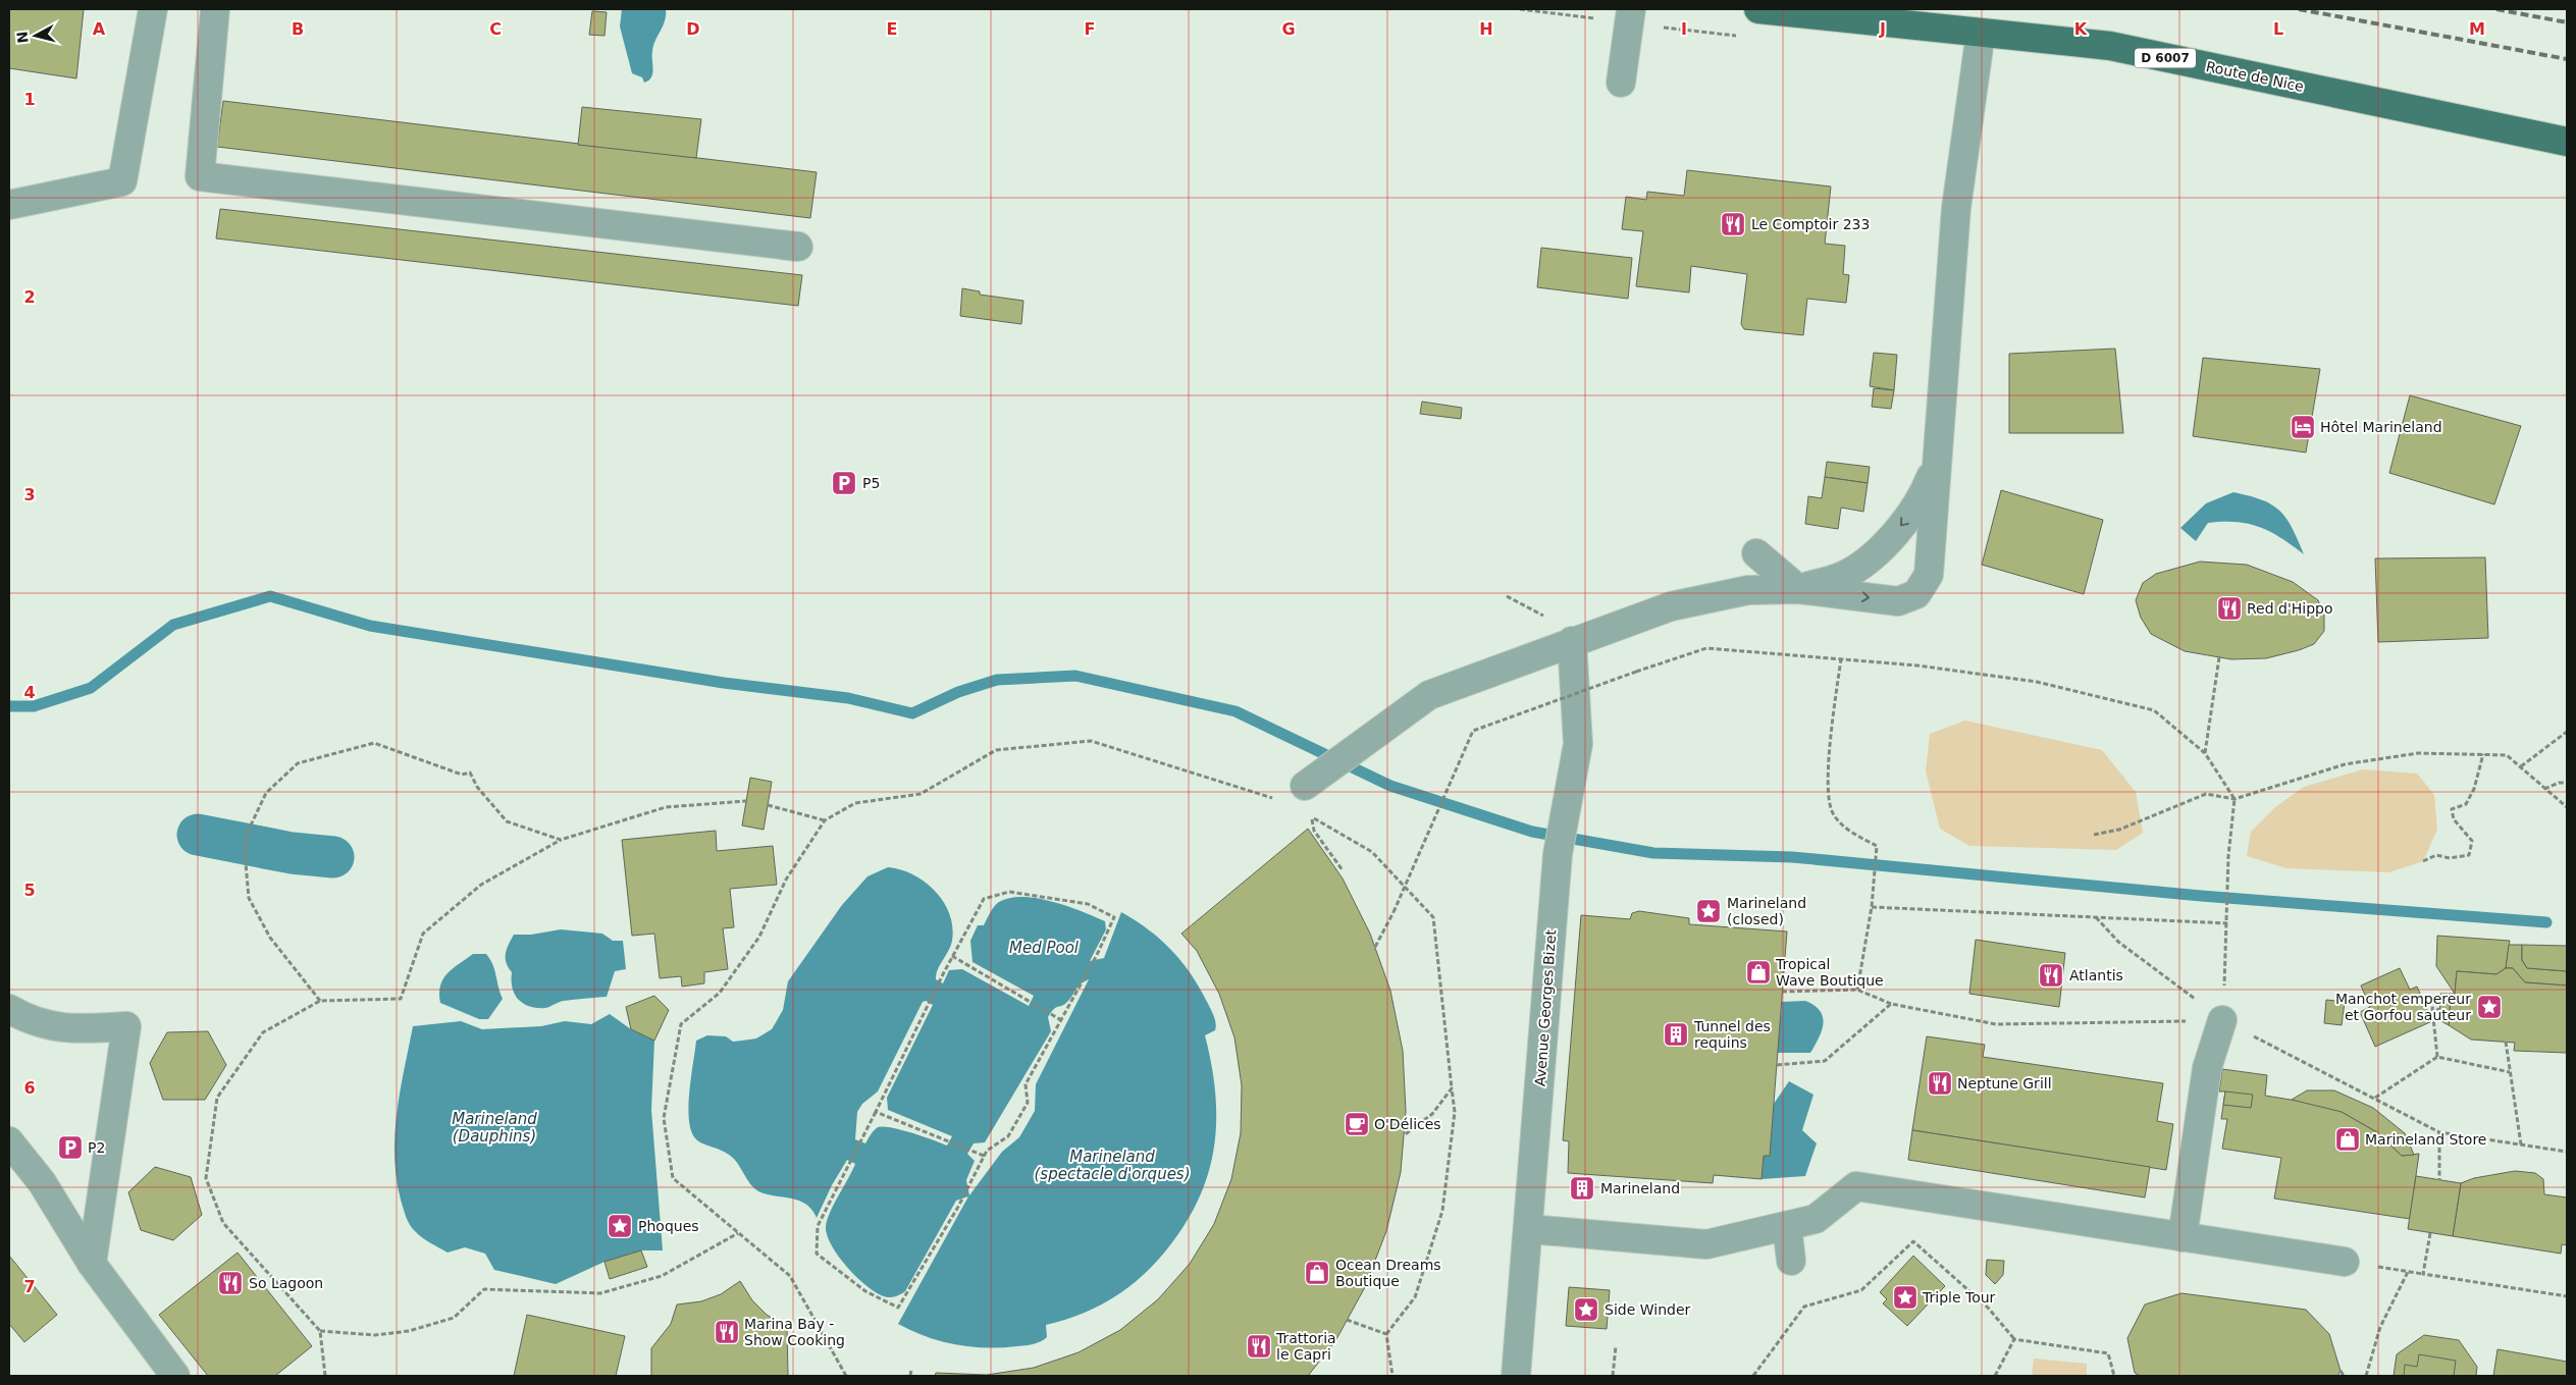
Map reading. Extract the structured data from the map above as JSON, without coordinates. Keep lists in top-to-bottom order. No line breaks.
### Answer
{"streets":{"main road":["D 6007","Route de Nice"],"street":["Avenue Georges Bizet"]},"water":["Med Pool","Marineland (Dauphins)","Marineland (spectacle d'orques)"],"places":{"restaurant":["Le Comptoir 233","Red d'Hippo","Atlantis","Neptune Grill","So Lagoon","Marina Bay - Show Cooking","Trattoria le Capri"],"hotel":["Hôtel Marineland"],"parking":["P5","P2"],"place":["Marineland (closed)","Manchot empereur et Gorfou sauteur","Phoques","Triple Tour","Side Winder"],"shop":["Tropical Wave Boutique","Marineland Store","Ocean Dreams Boutique"],"building":["Tunnel des requins","Marineland"],"cafe":["O'Délices"]},"north":"left","grid":{"columns":["A","B","C","D","E","F","G","H","I","J","K","L","M"],"rows":["1","2","3","4","5","6","7"]}}
